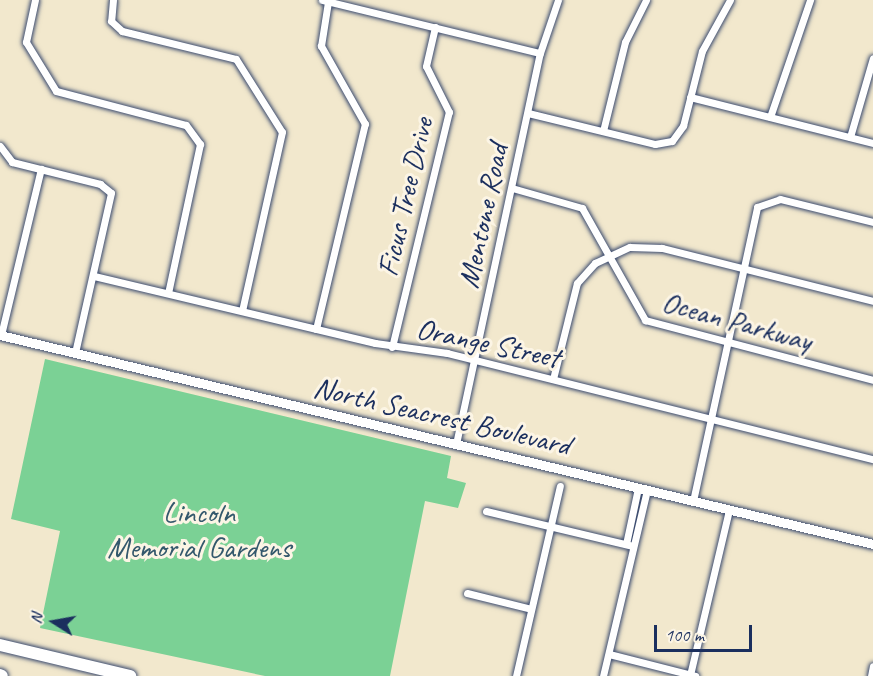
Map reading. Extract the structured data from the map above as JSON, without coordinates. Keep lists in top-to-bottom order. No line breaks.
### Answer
{"streets":{"street":["Ficus Tree Drive","Mentone Road","Ocean Parkway","Orange Street","North Seacrest Boulevard"]},"crossings":[["Ficus Tree Drive","Orange Street"],["Mentone Road","Ocean Parkway"],["Mentone Road","Orange Street"],["Mentone Road","North Seacrest Boulevard"]],"parks":["Lincoln Memorial Gardens"],"scale_bar":"100 m","north":"left"}
